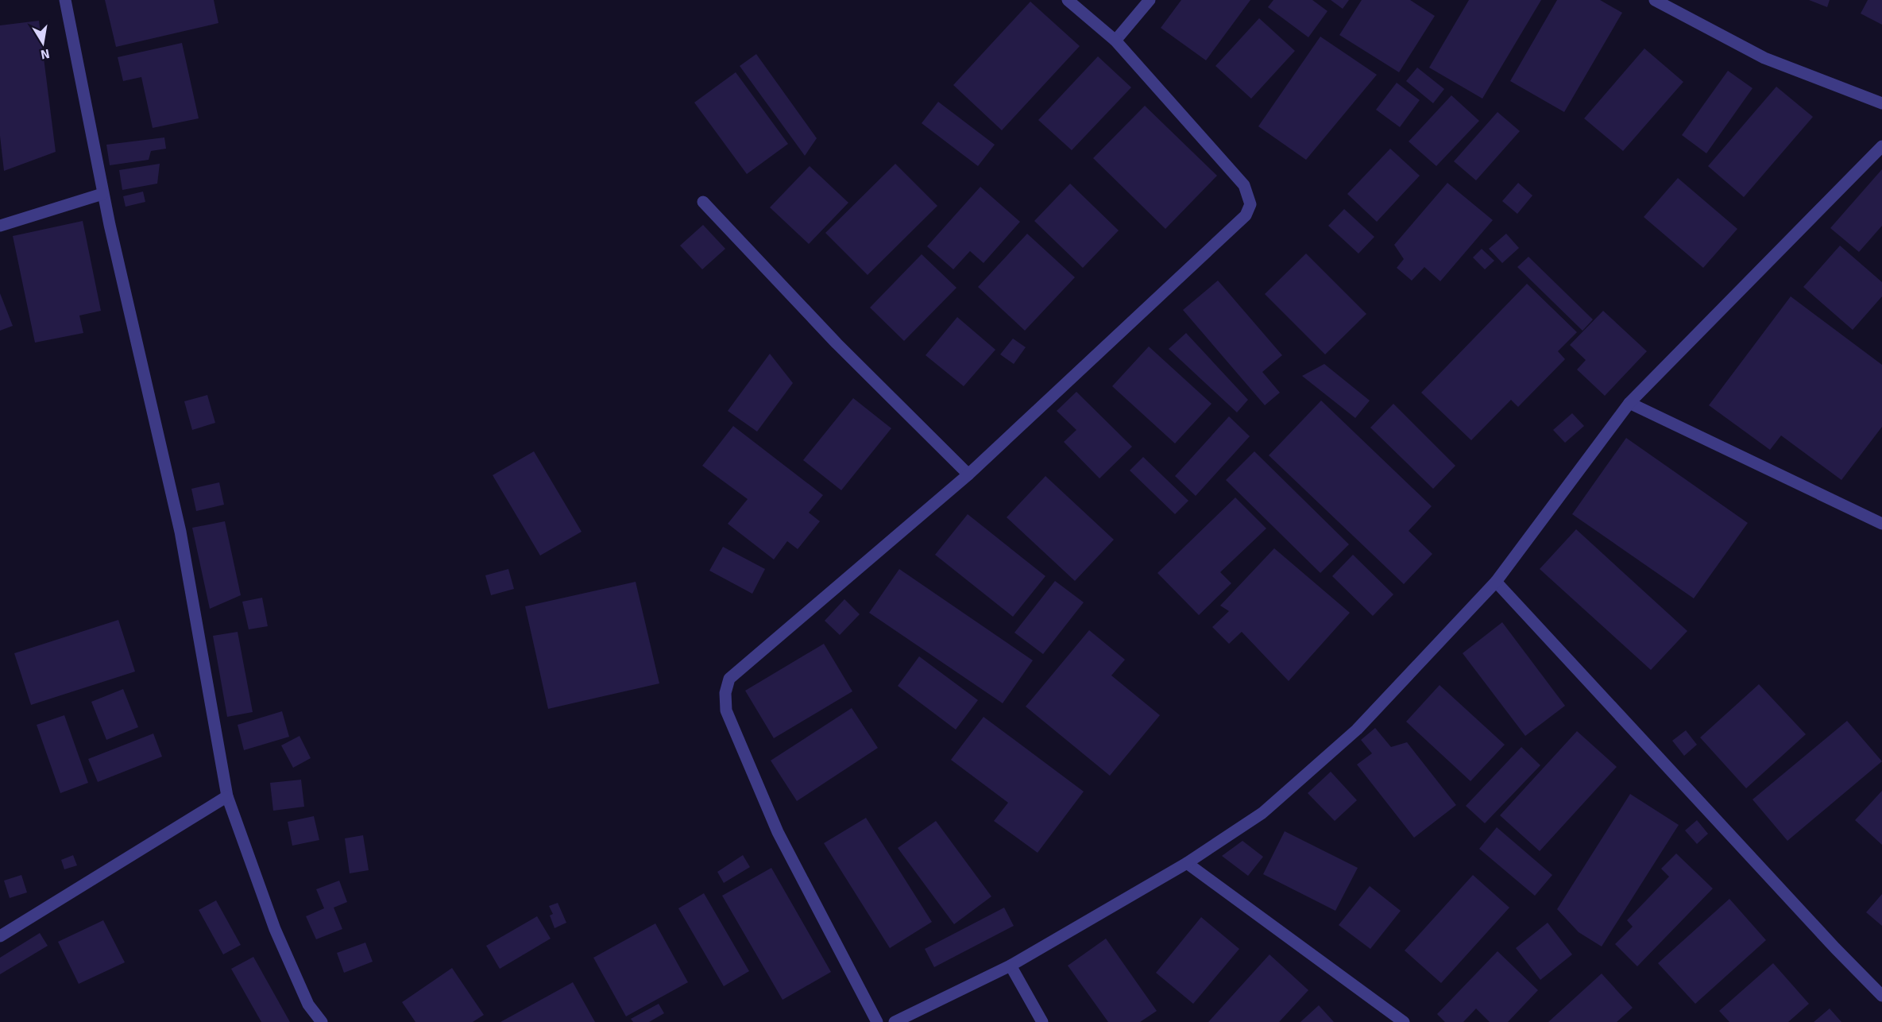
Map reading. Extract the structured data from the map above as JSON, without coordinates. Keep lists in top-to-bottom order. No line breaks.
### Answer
{"north":"bottom"}
